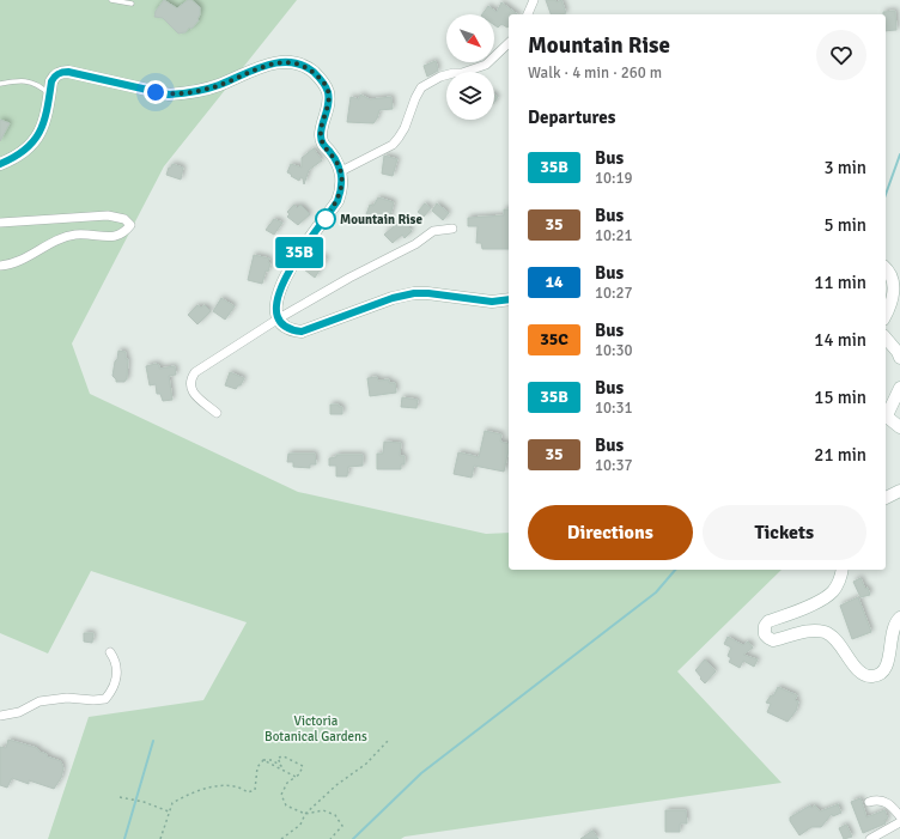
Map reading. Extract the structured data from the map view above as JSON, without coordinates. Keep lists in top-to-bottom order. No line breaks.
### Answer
{"parks":["Victoria Botanical Gardens"],"places":["Mountain Rise"],"lines":["bus line 35B"],"north":"bottom right","page":{"on_map":"35B","heading":[["Mountain Rise","Walk · 4 min · 260 m"],"Departures"],"list":[{"mark":"35B","name":"Bus","note":"10:19","value":"3 min"},{"mark":"35","name":"Bus","note":"10:21","value":"5 min"},{"mark":"14","name":"Bus","note":"10:27","value":"11 min"},{"mark":"35C","name":"Bus","note":"10:30","value":"14 min"},{"mark":"35B","name":"Bus","note":"10:31","value":"15 min"},{"mark":"35","name":"Bus","note":"10:37","value":"21 min"}],"buttons":["Directions","Tickets"]}}
